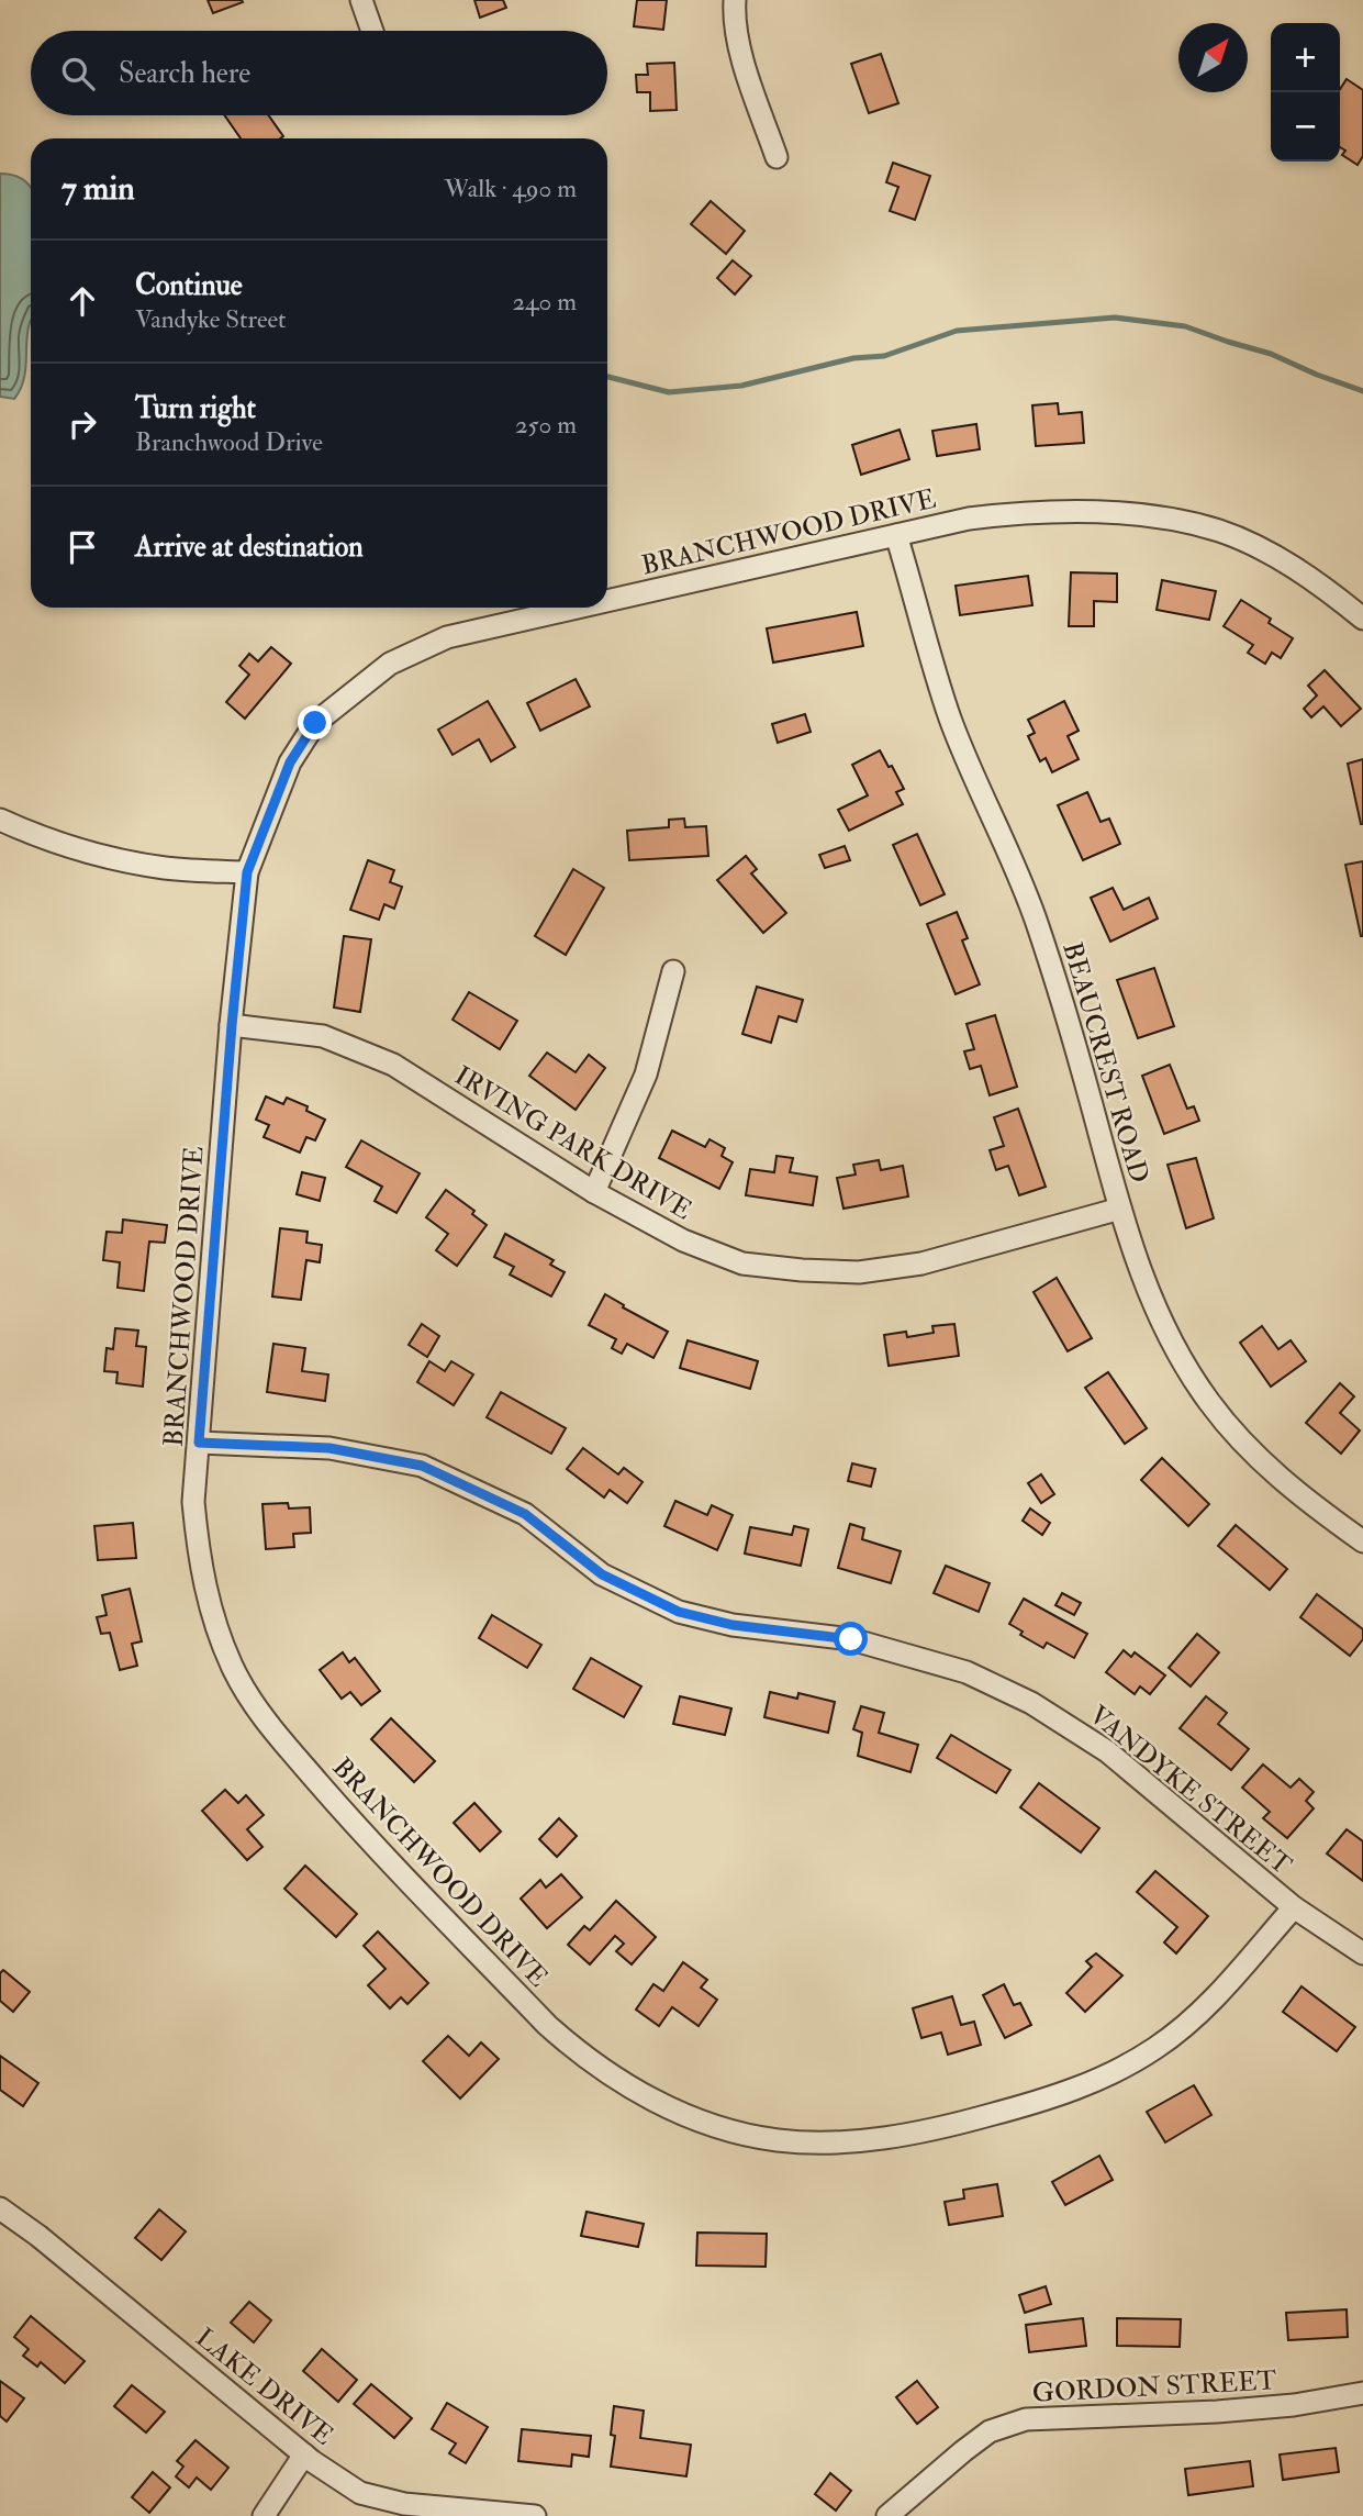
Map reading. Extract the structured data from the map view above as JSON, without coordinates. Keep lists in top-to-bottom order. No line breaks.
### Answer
{"streets":{"street":["BRANCHWOOD DRIVE","BEAUCREST ROAD","IRVING PARK DRIVE","VANDYKE STREET","LAKE DRIVE","GORDON STREET"]},"crossings":[["BRANCHWOOD DRIVE","BEAUCREST ROAD"],["BRANCHWOOD DRIVE","IRVING PARK DRIVE"],["BRANCHWOOD DRIVE","VANDYKE STREET"],["BEAUCREST ROAD","IRVING PARK DRIVE"]],"north":"top right","page":{"map_buttons":["+","−"],"search":"Search here","heading":["7 min","Walk · 490 m"],"list":[["Continue","Vandyke Street","240 m"],["Turn right","Branchwood Drive","250 m"],"Arrive at destination"]}}
